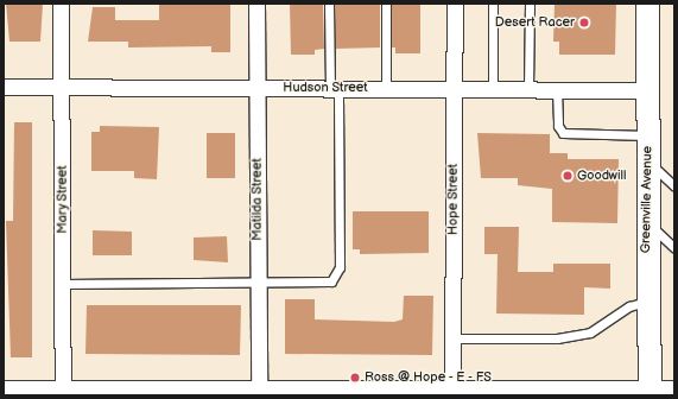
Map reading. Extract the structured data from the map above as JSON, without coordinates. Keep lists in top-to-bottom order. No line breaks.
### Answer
{"streets":{"street":["Hudson Street","Mary Street","Matilda Street","Hope Street","Greenville Avenue"]},"crossings":[["Hudson Street","Mary Street"],["Hudson Street","Matilda Street"],["Hudson Street","Hope Street"],["Hudson Street","Greenville Avenue"]],"places":["Desert Racer","Goodwill","Ross @ Hope - E - FS"]}
